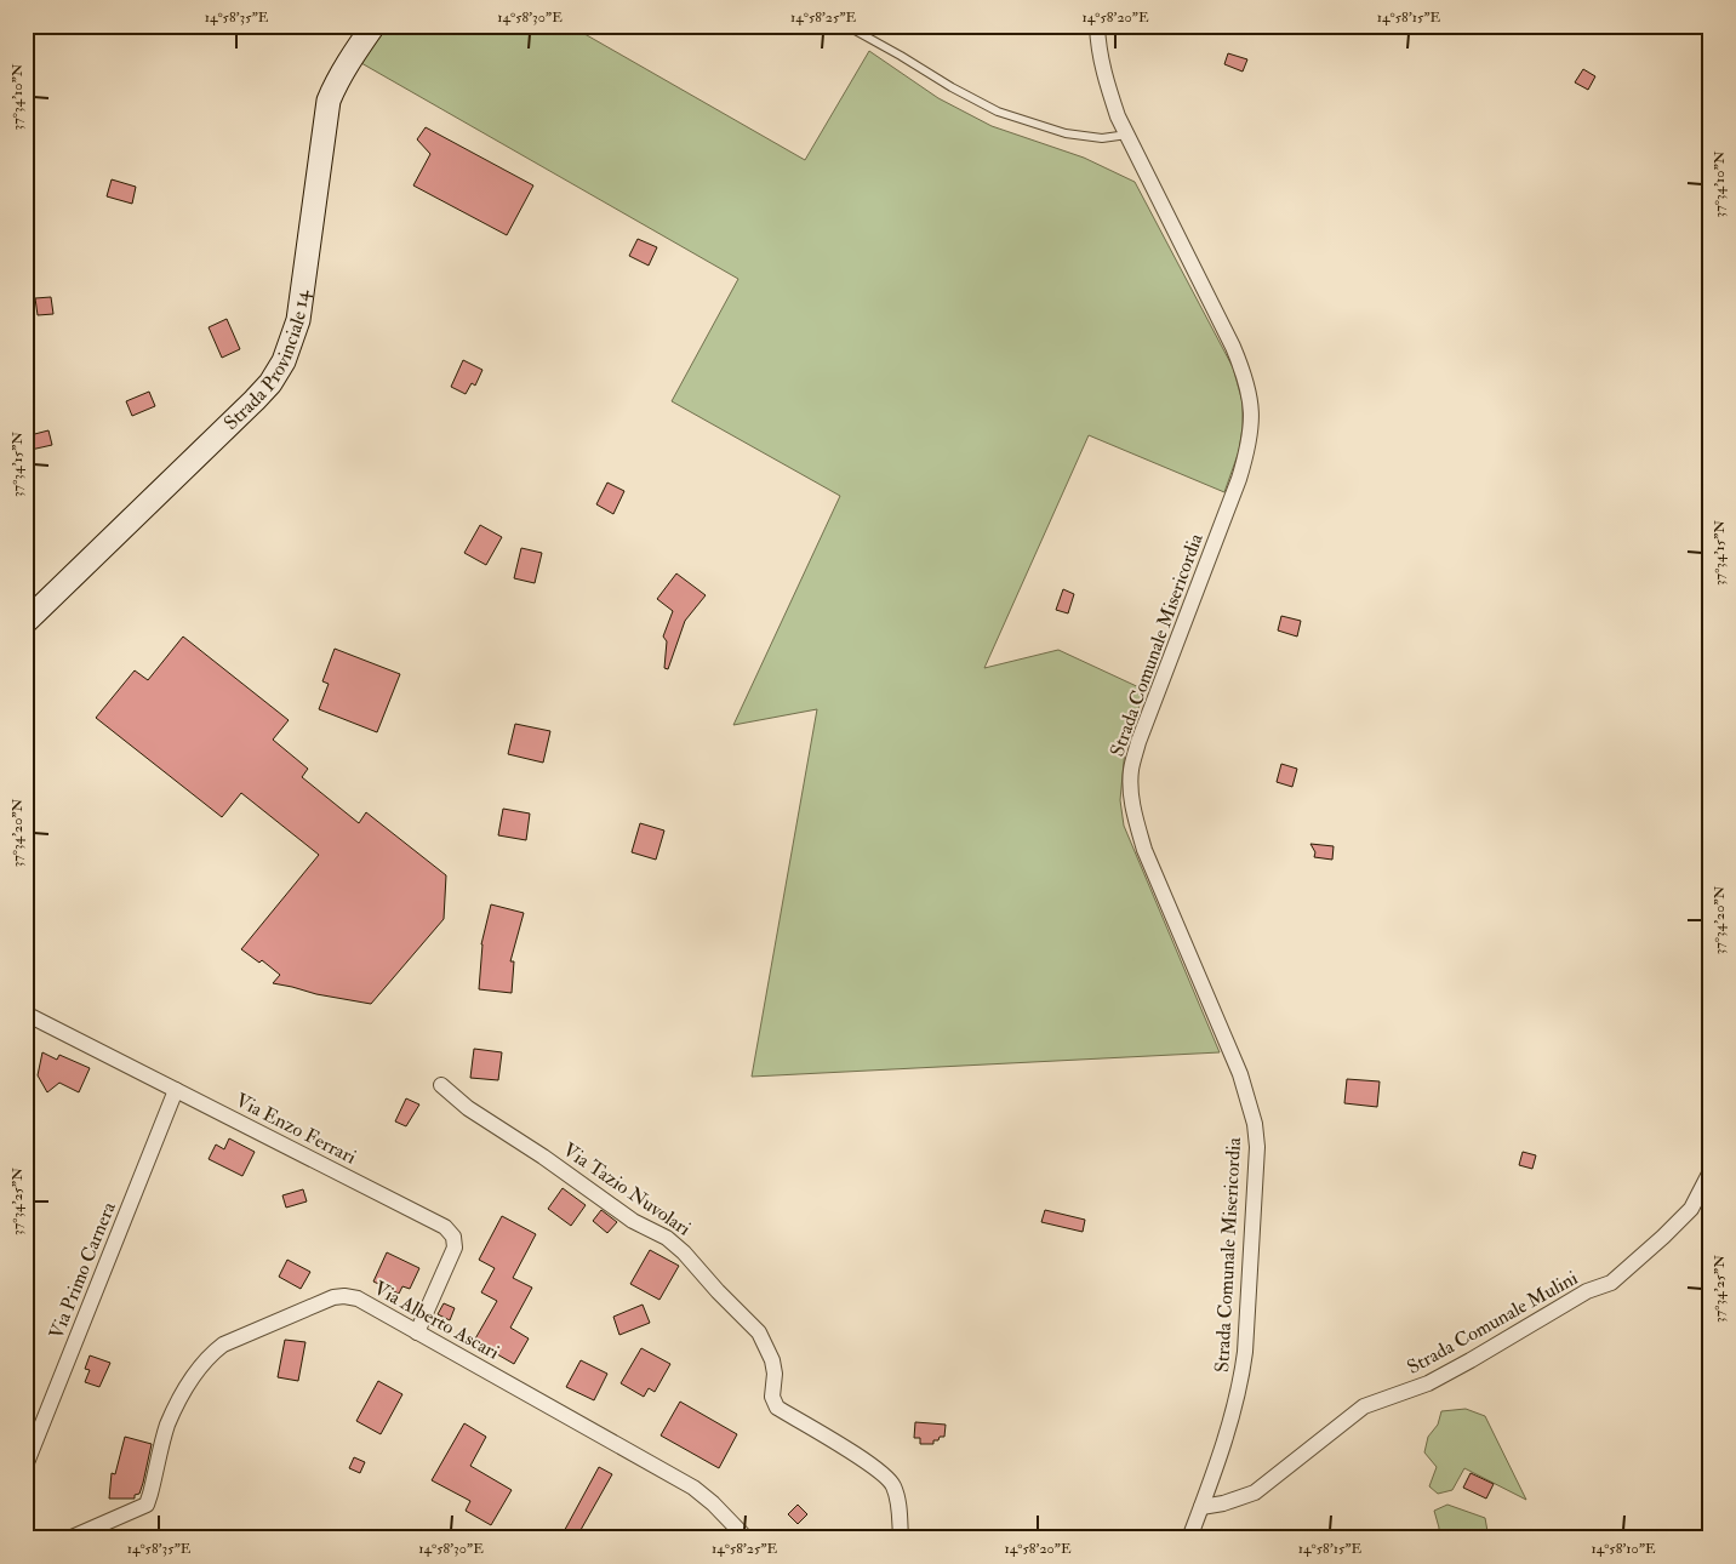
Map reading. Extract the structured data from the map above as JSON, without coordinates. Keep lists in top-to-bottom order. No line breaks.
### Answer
{"streets":{"main road":["Strada Provinciale 14"],"street":["Strada Comunale Misericordia","Via Enzo Ferrari","Via Tazio Nuvolari","Via Primo Carnera","Via Alberto Ascari","Strada Comunale Mulini"]},"crossings":[["Strada Comunale Misericordia","Strada Comunale Mulini"],["Via Enzo Ferrari","Via Primo Carnera"],["Via Enzo Ferrari","Via Alberto Ascari"]],"coordinates":["14°58'35\"E","14°58'30\"E","14°58'25\"E","14°58'20\"E","14°58'15\"E","37°34'10\"N","37°34'15\"N","37°34'20\"N","37°34'25\"N","14°58'10\"E"]}
